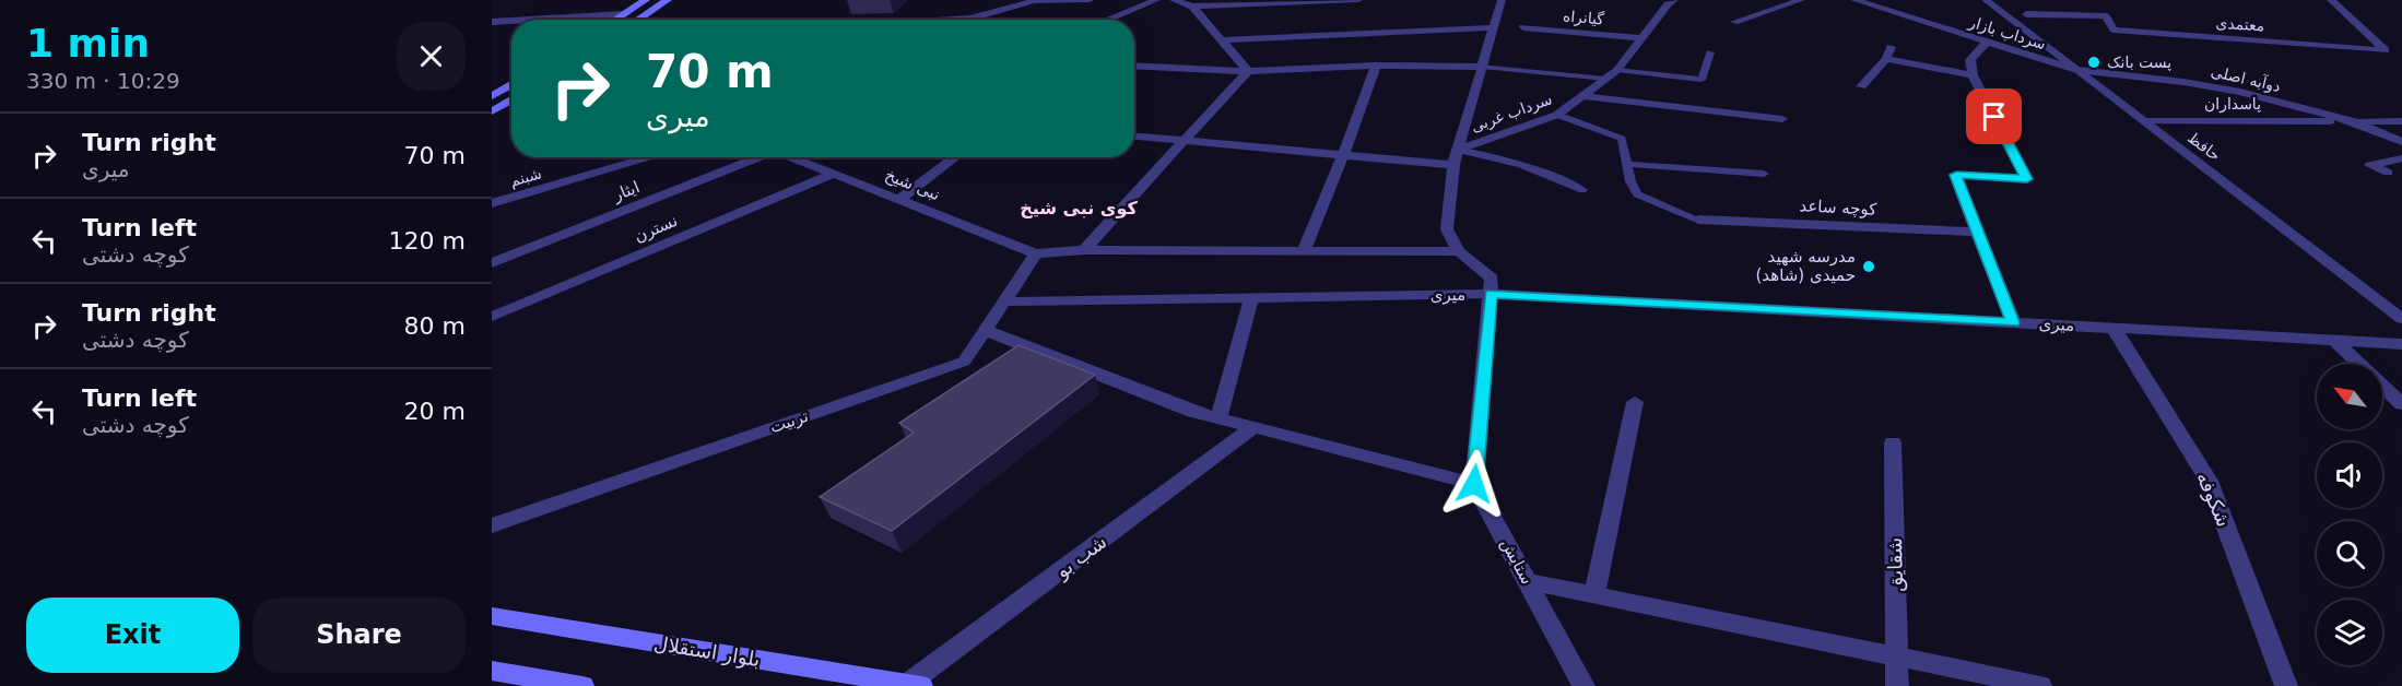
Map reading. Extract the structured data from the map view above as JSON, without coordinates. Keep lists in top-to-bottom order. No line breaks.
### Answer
{"streets":{"main road":["بلوار استقلال"],"street":["گیانراه","معتمدی","سرداب بازار","دوآبه اصلی","پاسداران","سرداب غربی","حافظ","شبنم","نبی شیخ","ایثار","کوچه ساعد","نسترن","میری","تربیت","شکوفه","شب بو","ستایش","شقایق"]},"crossings":[["گیانراه","سرداب غربی"],["سرداب بازار","دوآبه اصلی"],["سرداب بازار","حافظ"],["دوآبه اصلی","پاسداران"],["دوآبه اصلی","حافظ"],["پاسداران","حافظ"],["نبی شیخ","نسترن"],["نبی شیخ","تربیت"],["میری","تربیت"],["میری","شکوفه"],["شب بو","بلوار استقلال"]],"districts":["کوی نبی شیخ"],"places":["پست بانک","مدرسه شهید حمیدی (شاهد)"],"north":"top left","page":{"heading":["1 min","330 m · 10:29"],"turn":["70 m","میری"],"list":[{"name":"Turn right","note":"میری","value":"70 m"},{"name":"Turn left","note":"کوچه دشتی","value":"120 m"},{"name":"Turn right","note":"کوچه دشتی","value":"80 m"},{"name":"Turn left","note":"کوچه دشتی","value":"20 m"}],"buttons":["Exit","Share"]}}
